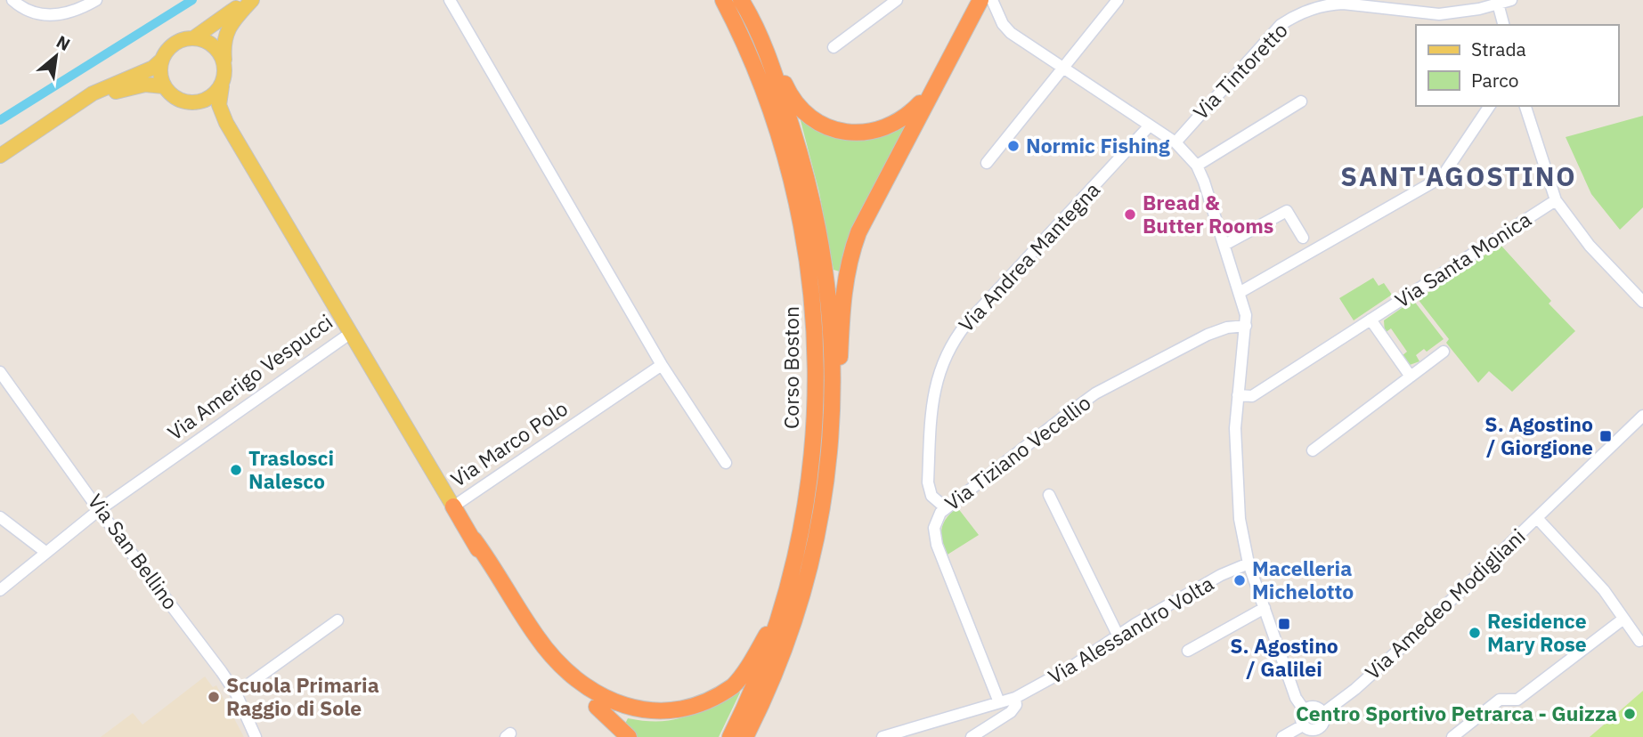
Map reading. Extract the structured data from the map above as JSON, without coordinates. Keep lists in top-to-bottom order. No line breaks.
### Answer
{"streets":{"highway":["Corso Boston"],"main road":["Via Amerigo Vespucci","Via Marco Polo"],"street":["Via Tintoretto","Via Andrea Mantegna","Via Santa Monica","Via Tiziano Vecellio","Via San Bellino","Via Amedeo Modigliani","Via Alessandro Volta"]},"crossings":[["Via Andrea Mantegna","Via Tiziano Vecellio"],["Via Amerigo Vespucci","Via Marco Polo"],["Via Amerigo Vespucci","Via San Bellino"],["Via Tiziano Vecellio","Via Alessandro Volta"]],"districts":["SANT'AGOSTINO"],"places":{"other":["Normic Fishing","Bread & Butter Rooms","Traslosci Nalesco","Macelleria Michelotto","Residence Mary Rose","Scuola Primaria Raggio di Sole","Centro Sportivo Petrarca - Guizza"],"transit":["S. Agostino / Giorgione","S. Agostino / Galilei"]},"legend":["Strada","Parco"],"north":"top right"}
